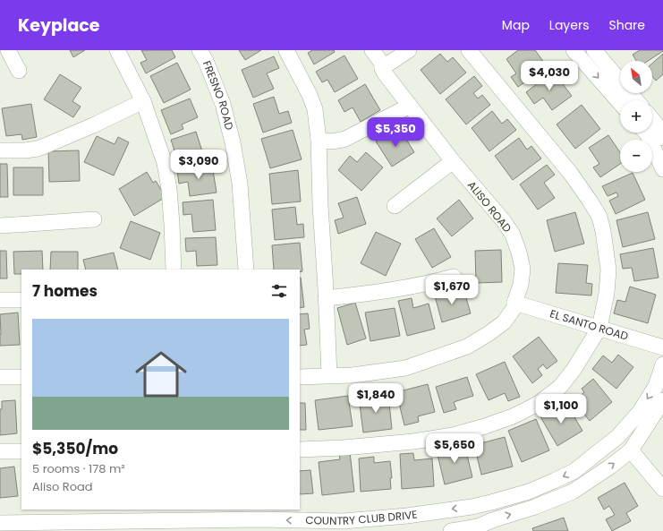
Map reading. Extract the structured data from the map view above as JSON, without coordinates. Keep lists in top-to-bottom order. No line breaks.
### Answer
{"streets":{"street":["FRESNO ROAD","ALISO ROAD","EL SANTO ROAD","COUNTRY CLUB DRIVE"]},"crossings":[["ALISO ROAD","EL SANTO ROAD"]],"north":"top left","page":{"header":"Keyplace","nav":["Map","Layers","Share"],"map_buttons":["+","−"],"price":["$4,030","$5,350","$3,090","$1,670","$1,840","$1,100","$5,650"],"heading":"7 homes","list":[{"name":"$5,350/mo","note":"5 rooms · 178 m² · Aliso Road"}]}}
